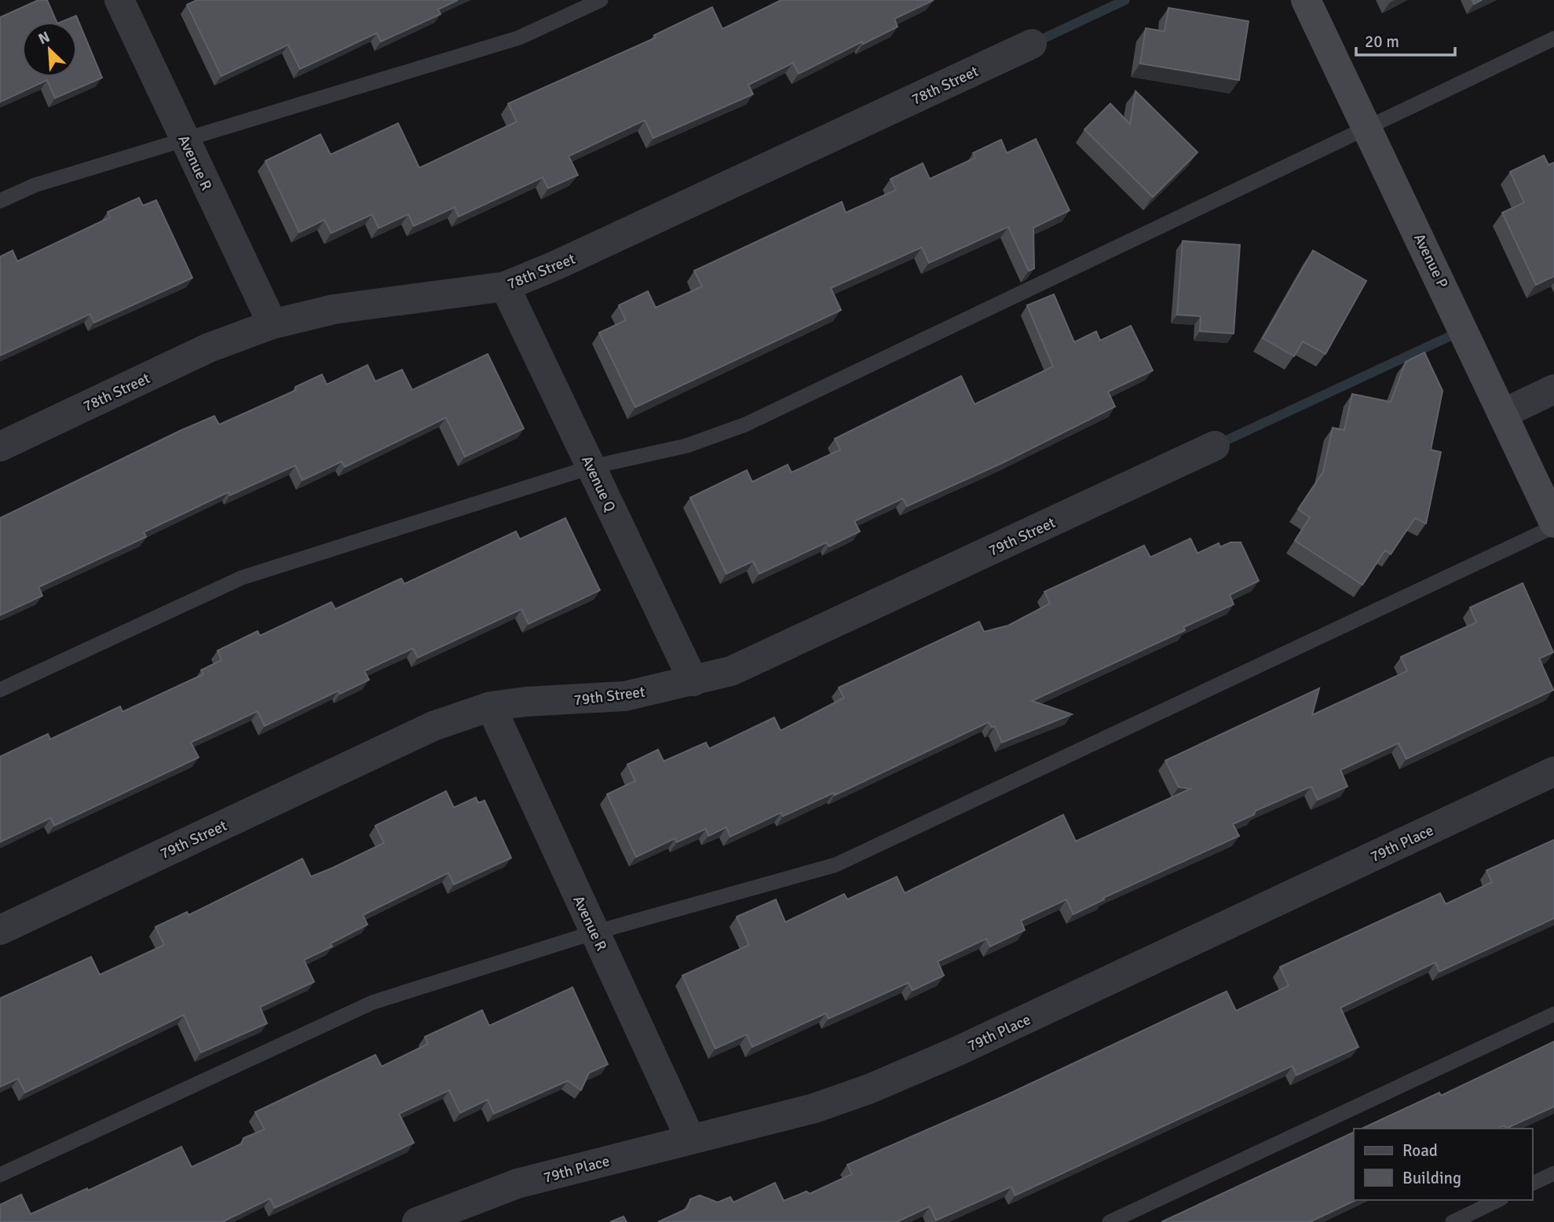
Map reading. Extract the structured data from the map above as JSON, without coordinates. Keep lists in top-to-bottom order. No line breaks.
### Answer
{"streets":{"street":["78th Street","Avenue R","Avenue P","Avenue Q","79th Street","79th Place"]},"crossings":[["78th Street","Avenue R"],["78th Street","Avenue Q"],["Avenue R","79th Street"],["Avenue R","79th Place"],["Avenue Q","79th Street"]],"legend":["Road","Building"],"scale_bar":"20 m","north":"top left"}
